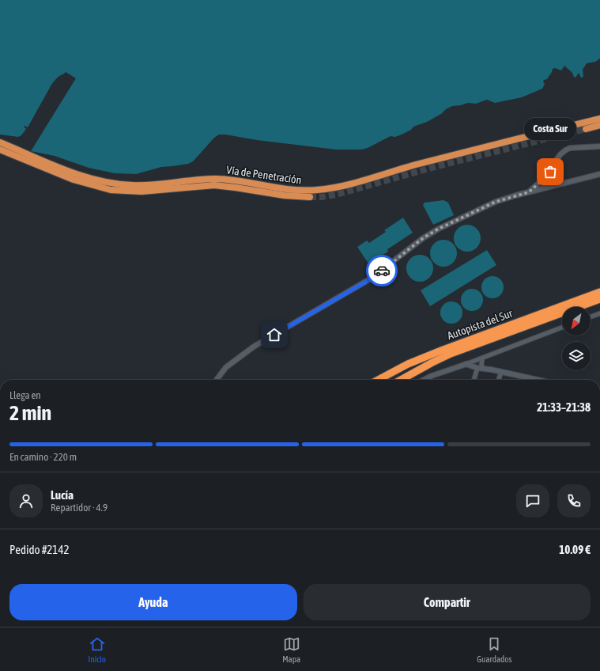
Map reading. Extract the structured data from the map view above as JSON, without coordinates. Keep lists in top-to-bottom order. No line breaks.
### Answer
{"streets":{"highway":["Vía de Penetración","Autopista del Sur"]},"places":["Costa Sur"],"north":"bottom left","page":{"bubble":"Costa Sur","heading":["2 min","Llega en","21:33–21:38"],"panel":["Lucía","Repartidor · 4.9","Pedido #2142","10.09 €"],"bar":"En camino · 220 m","buttons":["Ayuda","Compartir"],"tabs":["Inicio","Mapa","Guardados"]}}
